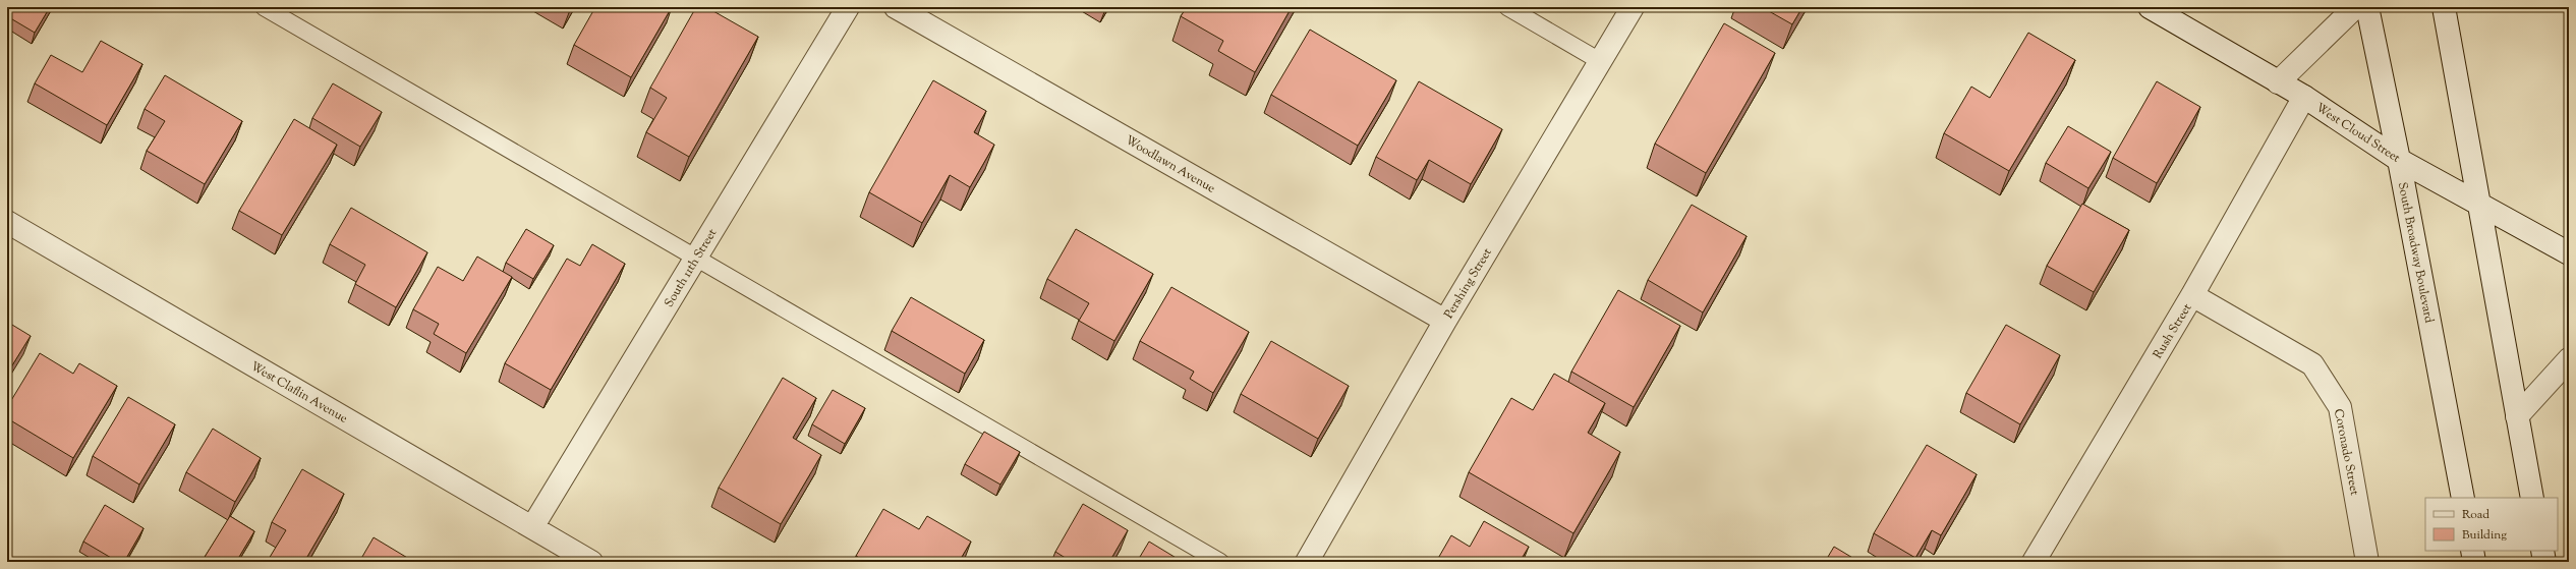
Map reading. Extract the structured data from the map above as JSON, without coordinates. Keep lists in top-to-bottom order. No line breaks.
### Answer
{"streets":{"street":["West Cloud Street","Woodlawn Avenue","South Broadway Boulevard","South 11th Street","Pershing Street","Rush Street","West Claflin Avenue","Coronado Street"]},"crossings":[["West Cloud Street","South Broadway Boulevard"],["West Cloud Street","Rush Street"],["Woodlawn Avenue","Pershing Street"],["South 11th Street","West Claflin Avenue"],["Rush Street","Coronado Street"]],"legend":["Road","Building"]}
